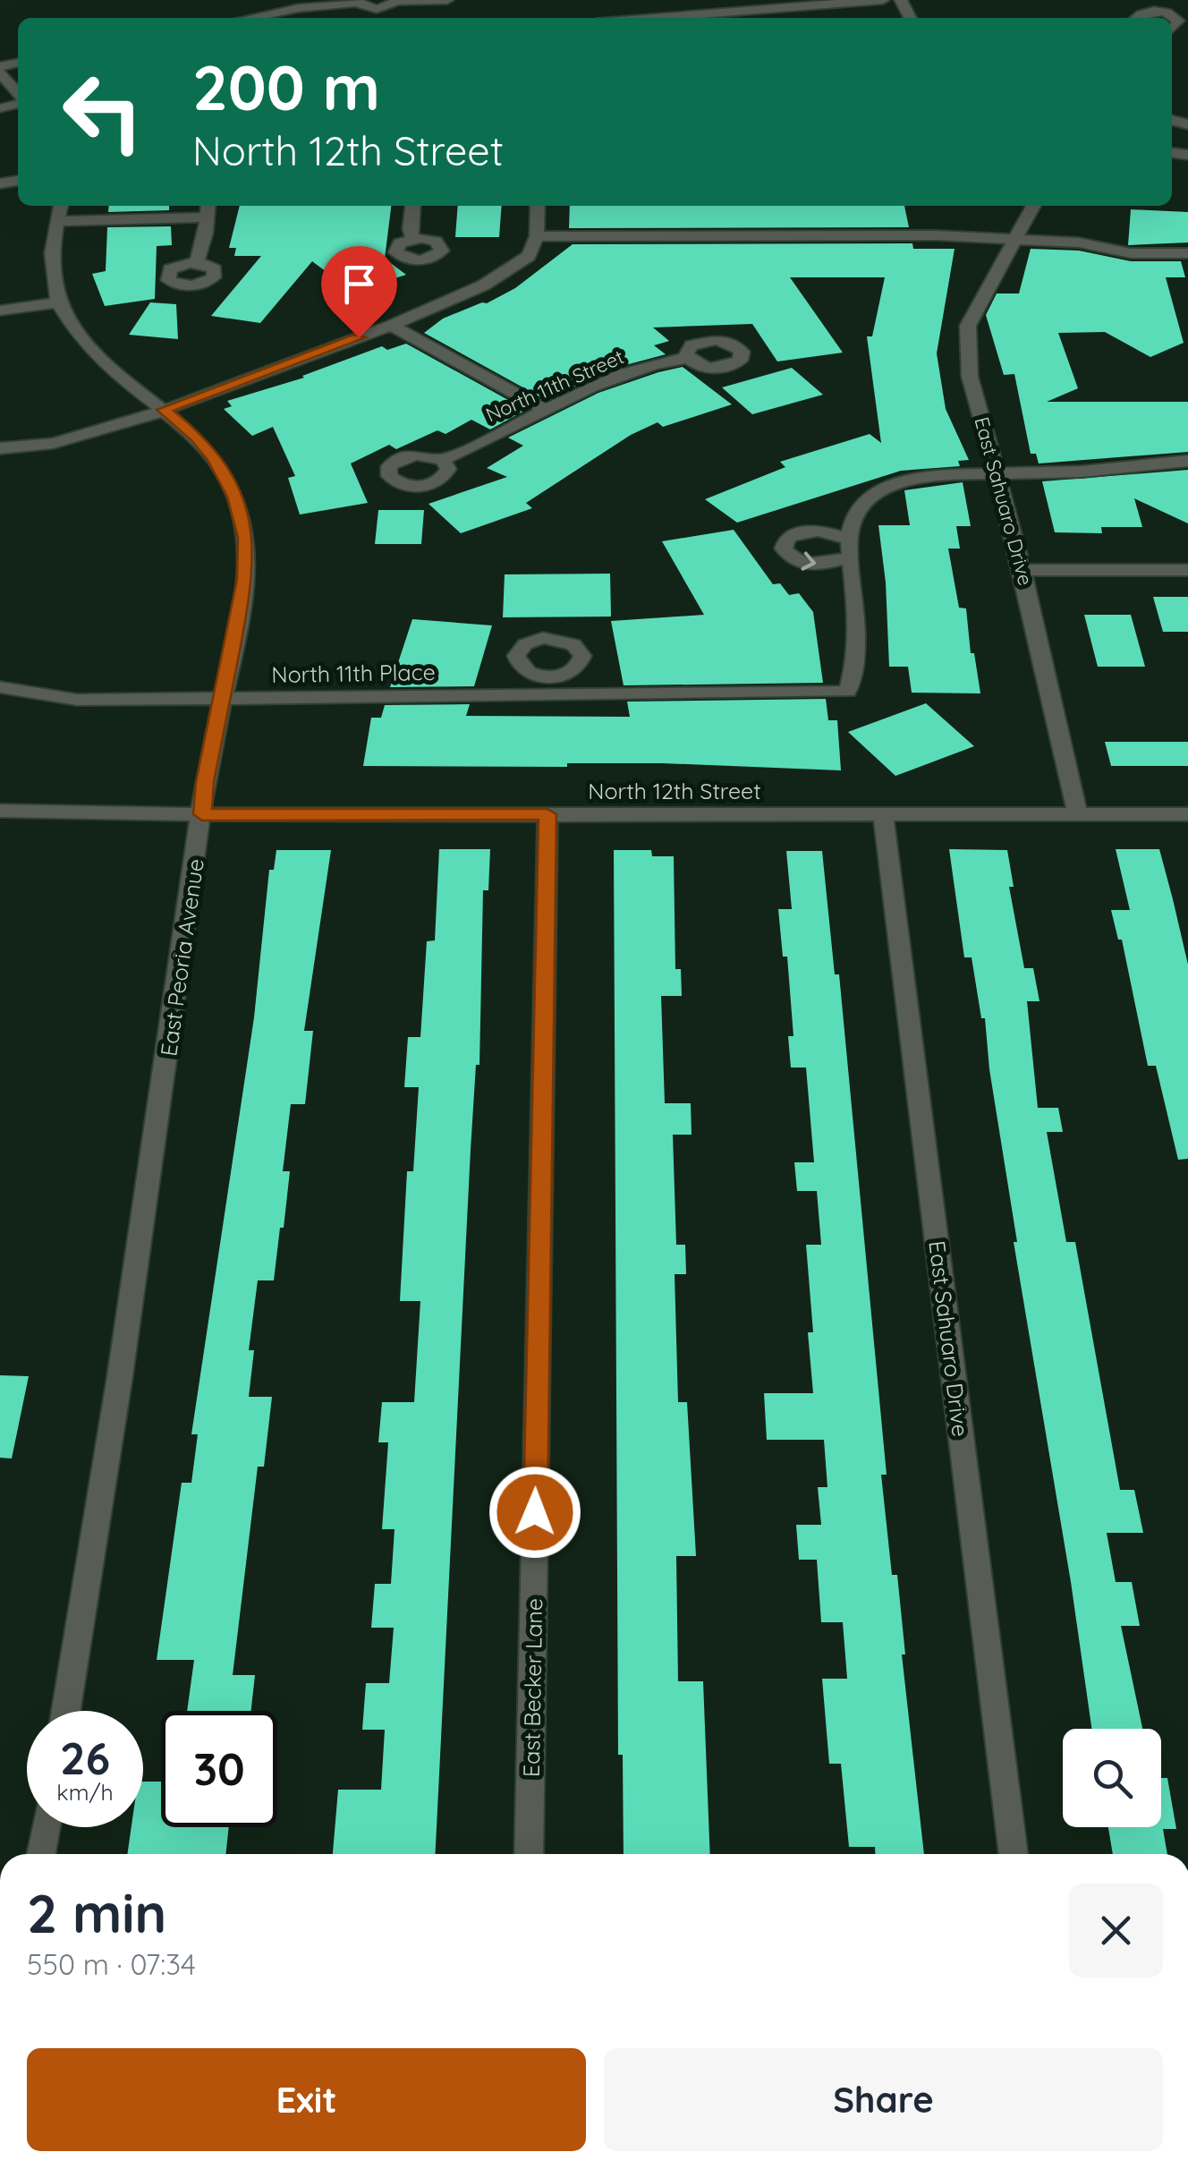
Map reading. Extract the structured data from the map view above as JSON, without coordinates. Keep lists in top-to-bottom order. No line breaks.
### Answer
{"streets":{"street":["North 11th Street","East Sahuaro Drive","North 11th Place","North 12th Street","East Peoria Avenue","East Becker Lane"]},"crossings":[["East Sahuaro Drive","North 11th Place"],["East Sahuaro Drive","North 12th Street"],["North 11th Place","East Peoria Avenue"],["North 12th Street","East Peoria Avenue"],["North 12th Street","East Becker Lane"]],"page":{"turn":["200 m","North 12th Street"],"speed":"26 km/h","limit":"30","heading":["2 min","550 m · 07:34"],"buttons":["Exit","Share"]}}
